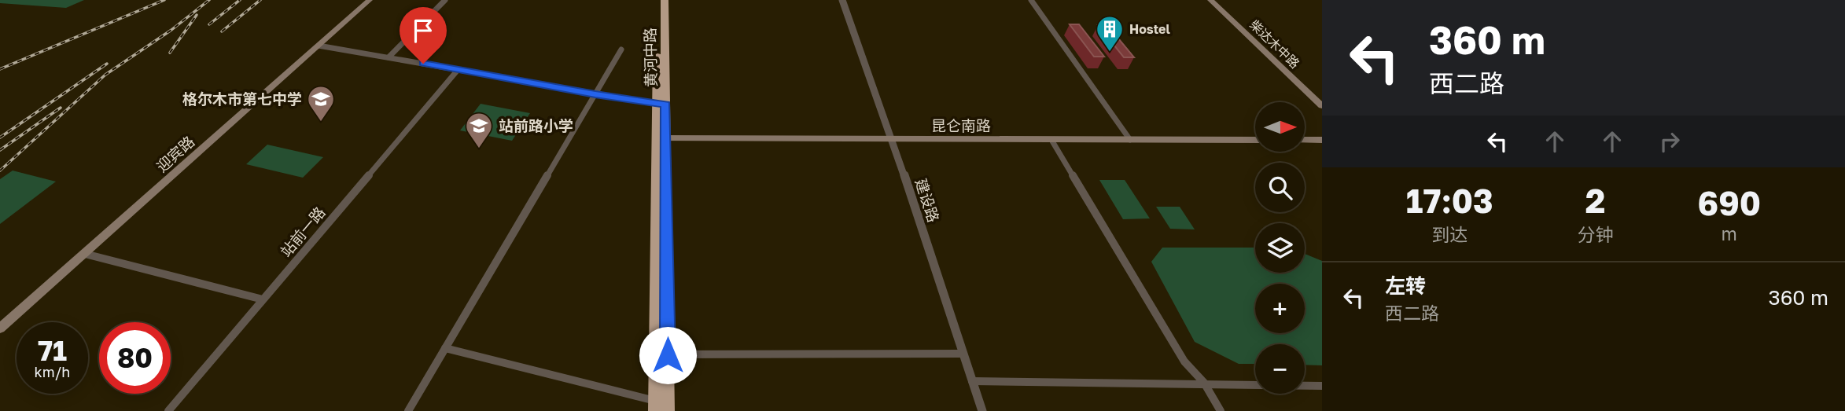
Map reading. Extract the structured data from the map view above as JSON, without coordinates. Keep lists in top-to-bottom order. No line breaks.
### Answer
{"streets":{"highway":["黄河中路"],"main road":["柴达木中路","昆仑南路","迎宾路"],"street":["建设路","站前一路"]},"crossings":[["黄河中路","昆仑南路"],["昆仑南路","建设路"]],"places":{"building":["Hostel"],"school or university":["格尔木市第七中学","站前路小学"]},"north":"right","page":{"turn":["360 m","西二路"],"map_buttons":["+","−"],"eta":["17:03","到达","2","分钟","690","m"],"list":[{"name":"左转","note":"西二路","value":"360 m"}],"speed":"71 km/h","limit":"80"}}
